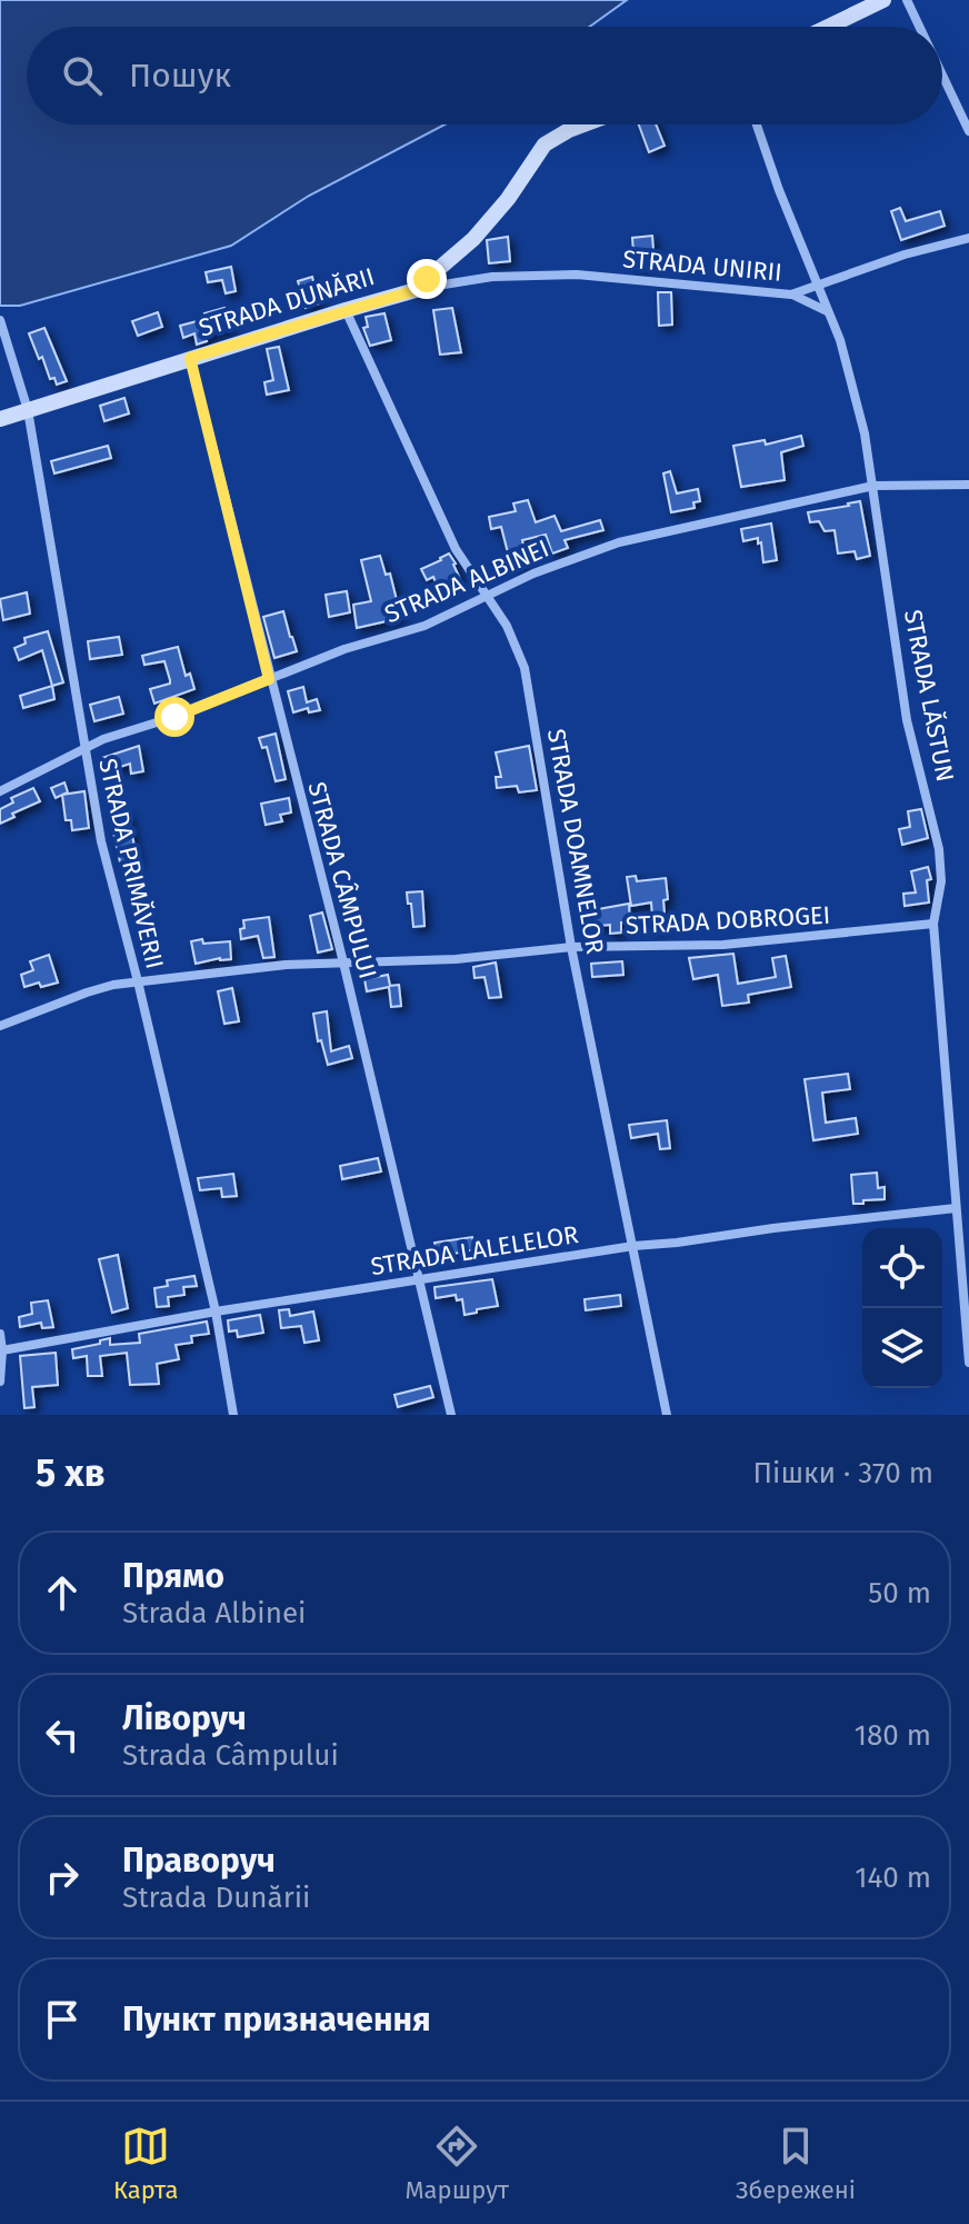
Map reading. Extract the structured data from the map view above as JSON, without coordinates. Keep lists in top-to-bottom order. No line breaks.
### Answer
{"streets":{"main road":["STRADA DUNĂRII"],"street":["STRADA UNIRII","STRADA ALBINEI","STRADA LĂSTUN","STRADA DOAMNELOR","STRADA PRIMĂVERII","STRADA CÂMPULUI","STRADA DOBROGEI","STRADA LALELELOR"]},"crossings":[["STRADA UNIRII","STRADA DUNĂRII"],["STRADA UNIRII","STRADA LĂSTUN"],["STRADA DUNĂRII","STRADA DOAMNELOR"],["STRADA DUNĂRII","STRADA PRIMĂVERII"],["STRADA DUNĂRII","STRADA CÂMPULUI"],["STRADA ALBINEI","STRADA LĂSTUN"],["STRADA ALBINEI","STRADA DOAMNELOR"],["STRADA ALBINEI","STRADA PRIMĂVERII"],["STRADA ALBINEI","STRADA CÂMPULUI"],["STRADA LĂSTUN","STRADA DOBROGEI"],["STRADA LĂSTUN","STRADA LALELELOR"],["STRADA DOAMNELOR","STRADA DOBROGEI"],["STRADA DOAMNELOR","STRADA LALELELOR"],["STRADA PRIMĂVERII","STRADA DOBROGEI"],["STRADA PRIMĂVERII","STRADA LALELELOR"],["STRADA CÂMPULUI","STRADA DOBROGEI"],["STRADA CÂMPULUI","STRADA LALELELOR"]],"page":{"search":"Пошук","heading":["5 хв","Пішки · 370 m"],"list":[["Прямо","Strada Albinei","50 m"],["Ліворуч","Strada Câmpului","180 m"],["Праворуч","Strada Dunării","140 m"],"Пункт призначення"],"nav":["Карта","Маршрут","Збережені"]}}
